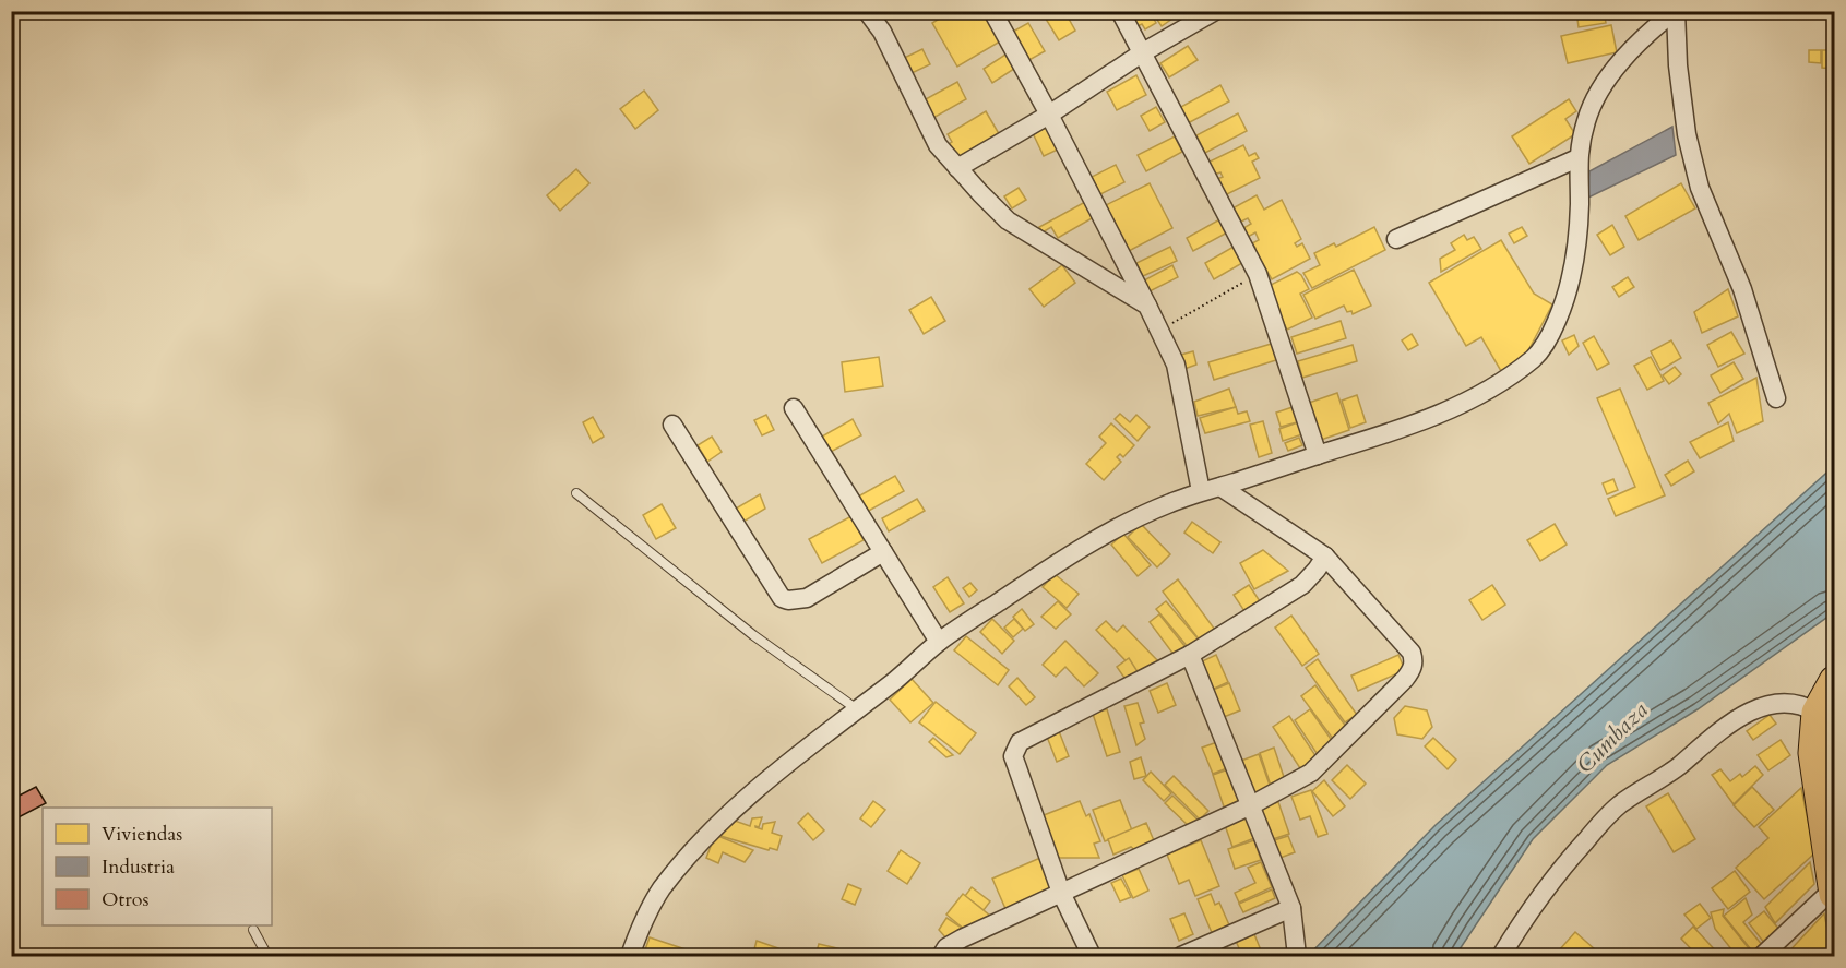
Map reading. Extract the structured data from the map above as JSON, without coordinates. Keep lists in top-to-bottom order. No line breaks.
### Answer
{"water":["Cumbaza"],"legend":["Viviendas","Industria","Otros"]}
